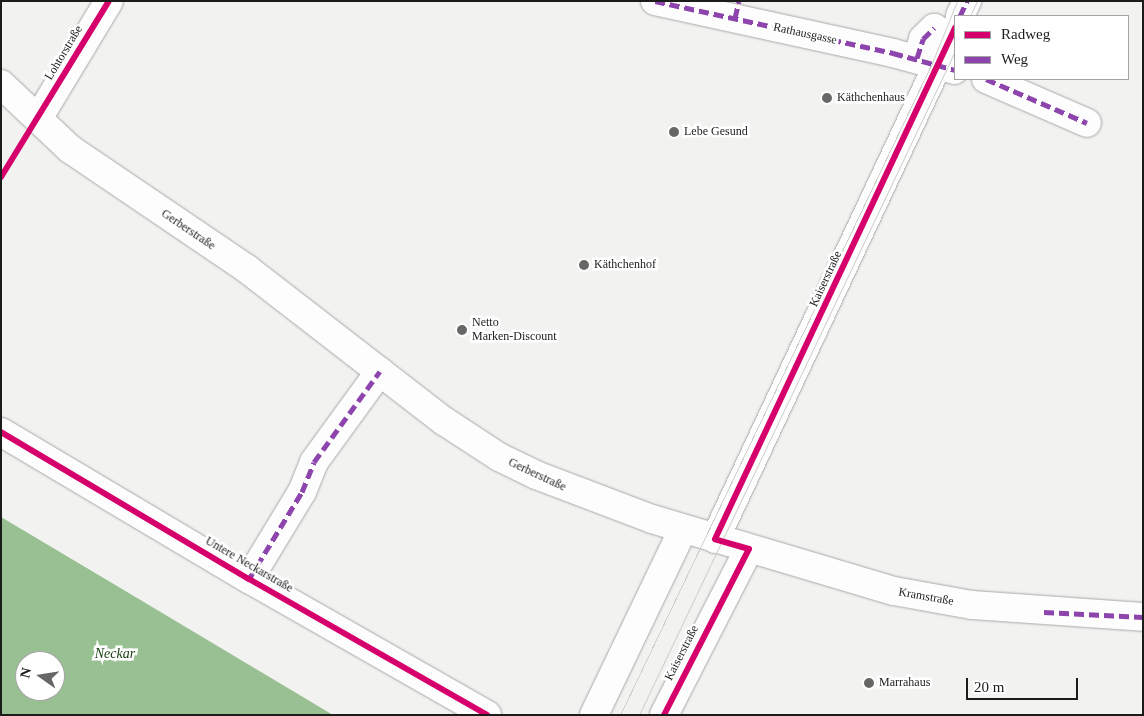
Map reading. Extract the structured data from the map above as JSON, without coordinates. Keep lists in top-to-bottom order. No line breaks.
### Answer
{"streets":{"street":["Rathausgasse","Lohtorstraße","Gerberstraße","Kaiserstraße","Untere Neckarstraße","Kramstraße"]},"crossings":[["Rathausgasse","Kaiserstraße"],["Lohtorstraße","Gerberstraße"],["Gerberstraße","Kaiserstraße"],["Gerberstraße","Kramstraße"],["Kaiserstraße","Kramstraße"]],"water":["Neckar"],"places":["Käthchenhaus","Lebe Gesund","Käthchenhof","Netto Marken-Discount","Marrahaus"],"legend":["Radweg","Weg"],"scale_bar":"20 m","north":"left"}
